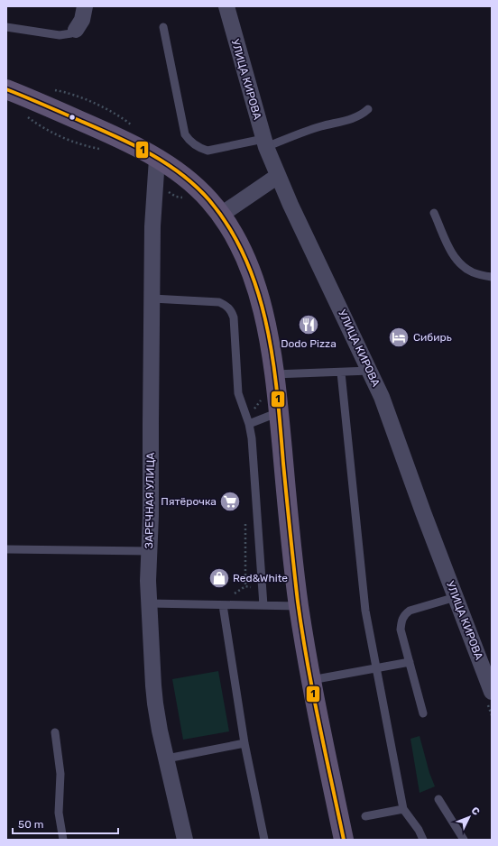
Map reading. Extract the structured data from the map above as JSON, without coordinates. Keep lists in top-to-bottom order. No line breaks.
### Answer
{"streets":{"street":["УЛИЦА КИРОВА","ЗАРЕЧНАЯ УЛИЦА"]},"places":{"restaurant":["Dodo Pizza"],"hotel":["Сибирь"],"supermarket":["Пятёрочка"],"shop":["Red&White"]},"lines":["transit line 1"],"scale_bar":"50 m","north":"top right"}
